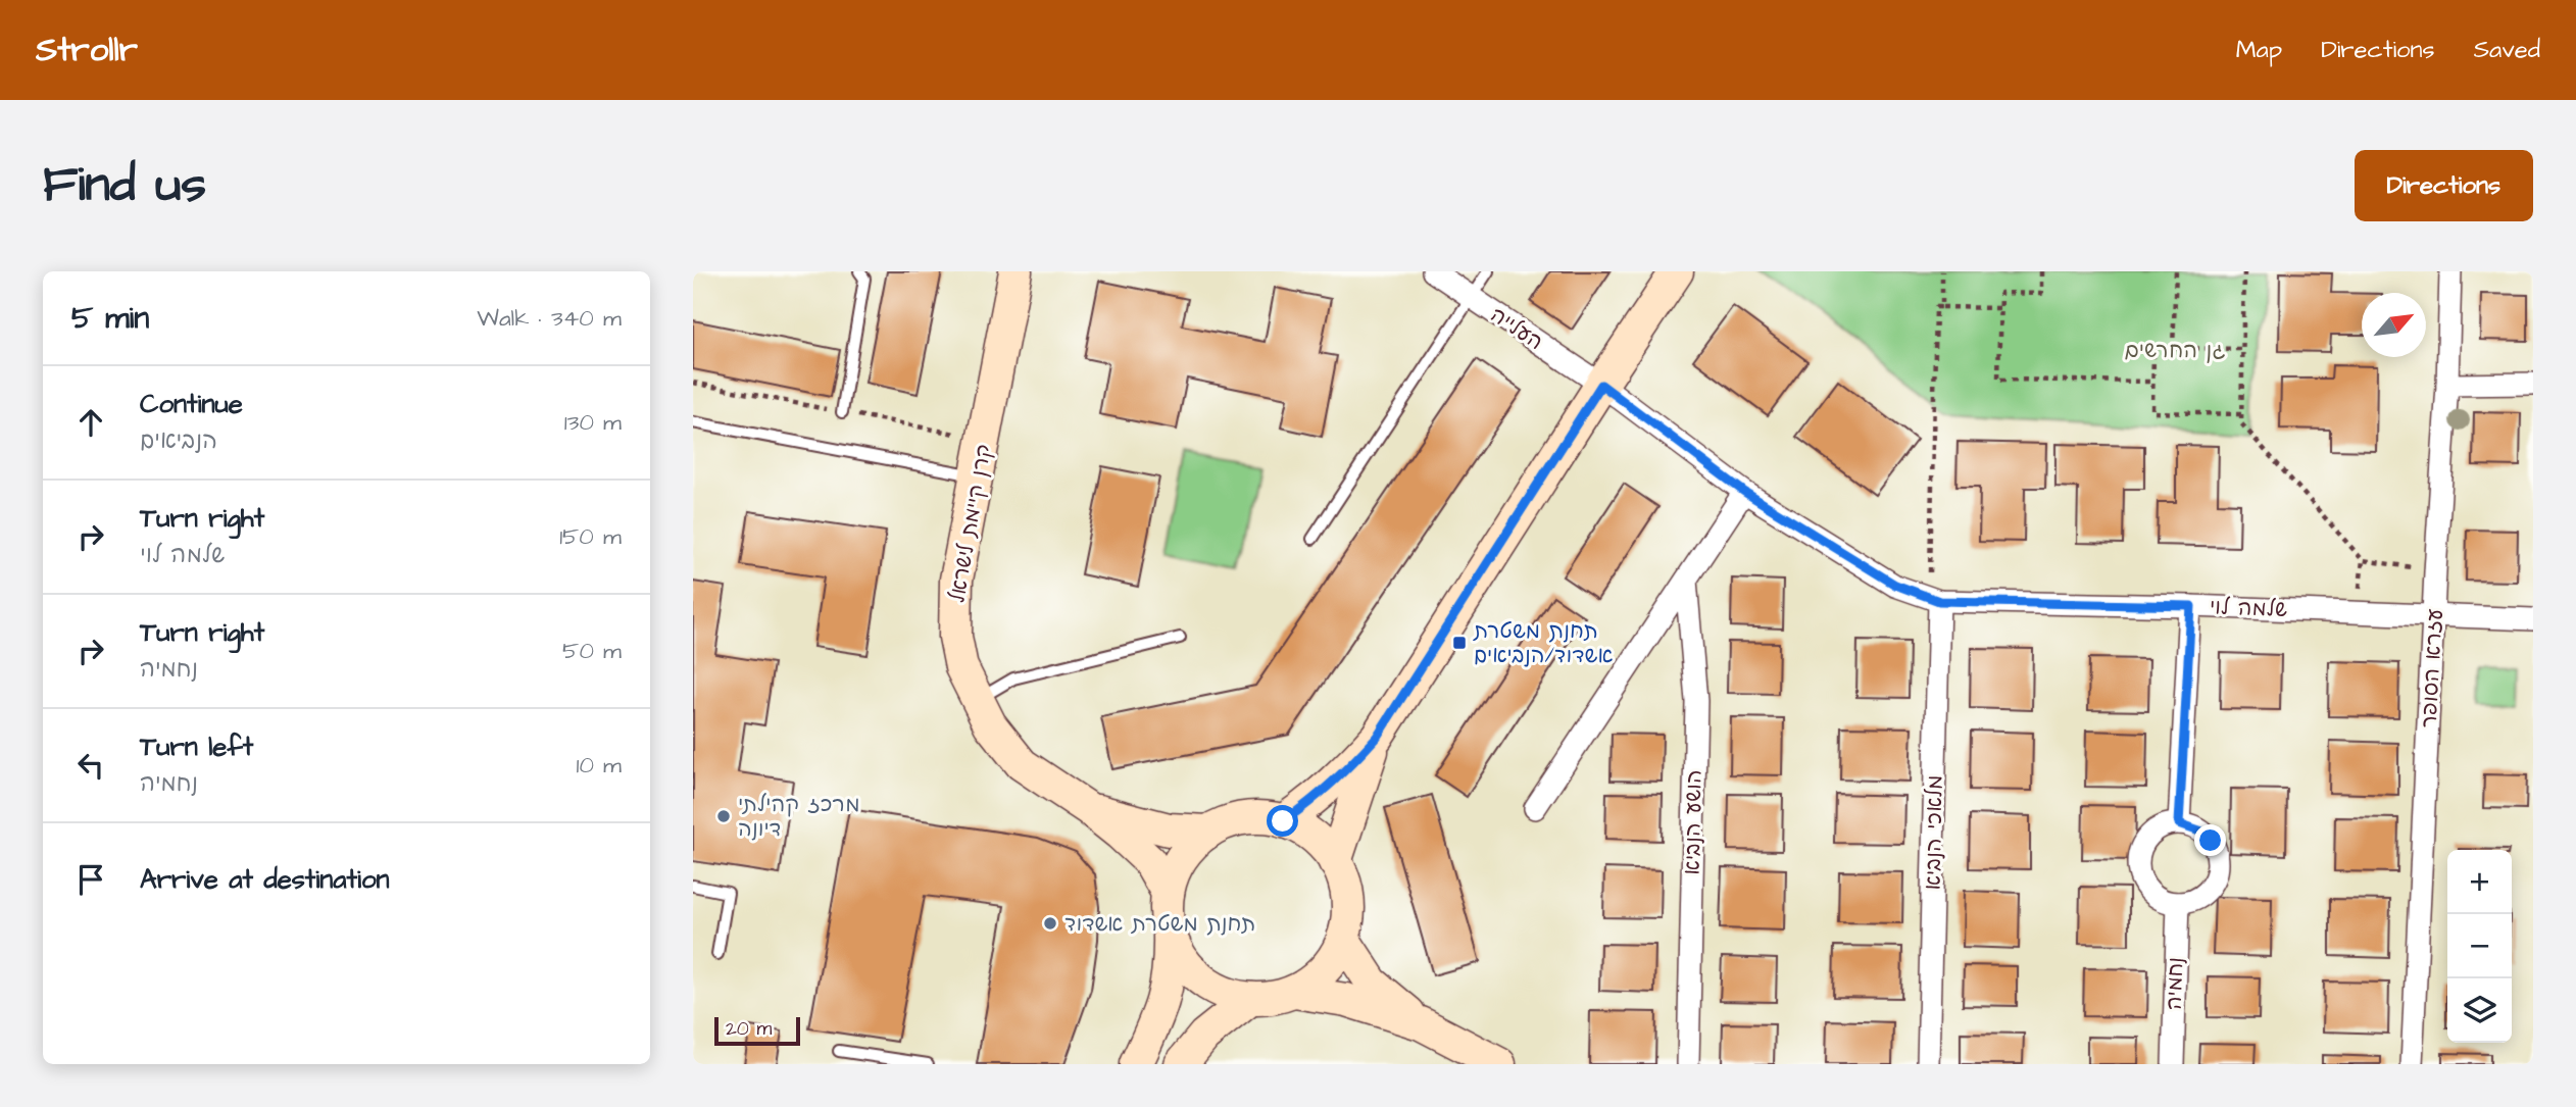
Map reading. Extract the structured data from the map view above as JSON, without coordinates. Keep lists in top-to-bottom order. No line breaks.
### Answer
{"streets":{"street":["העלייה","קרן קיימת לישראל","שלמה לוי","עזרא הסופר","הושע הנביא","מלאכי הנביא","נחמיה"]},"crossings":[["העלייה","שלמה לוי"],["שלמה לוי","עזרא הסופר"],["שלמה לוי","מלאכי הנביא"]],"parks":["גן החרשים"],"places":{"transit":["תחנת משטרת אשדוד/הנביאים"],"other":["מרכז קהילתי דיונה","תחנת משטרת אשדוד"]},"scale_bar":"20 m","north":"top right","page":{"header":"Strollr","nav":["Map","Directions","Saved"],"buttons":"Directions","title":"Find us","heading":["5 min","Walk · 340 m"],"list":[["Continue","הנביאים","130 m"],["Turn right","שלמה לוי","150 m"],["Turn right","נחמיה","50 m"],["Turn left","נחמיה","10 m"],"Arrive at destination"],"map_buttons":["+","−"],"scale":"20 m"}}
